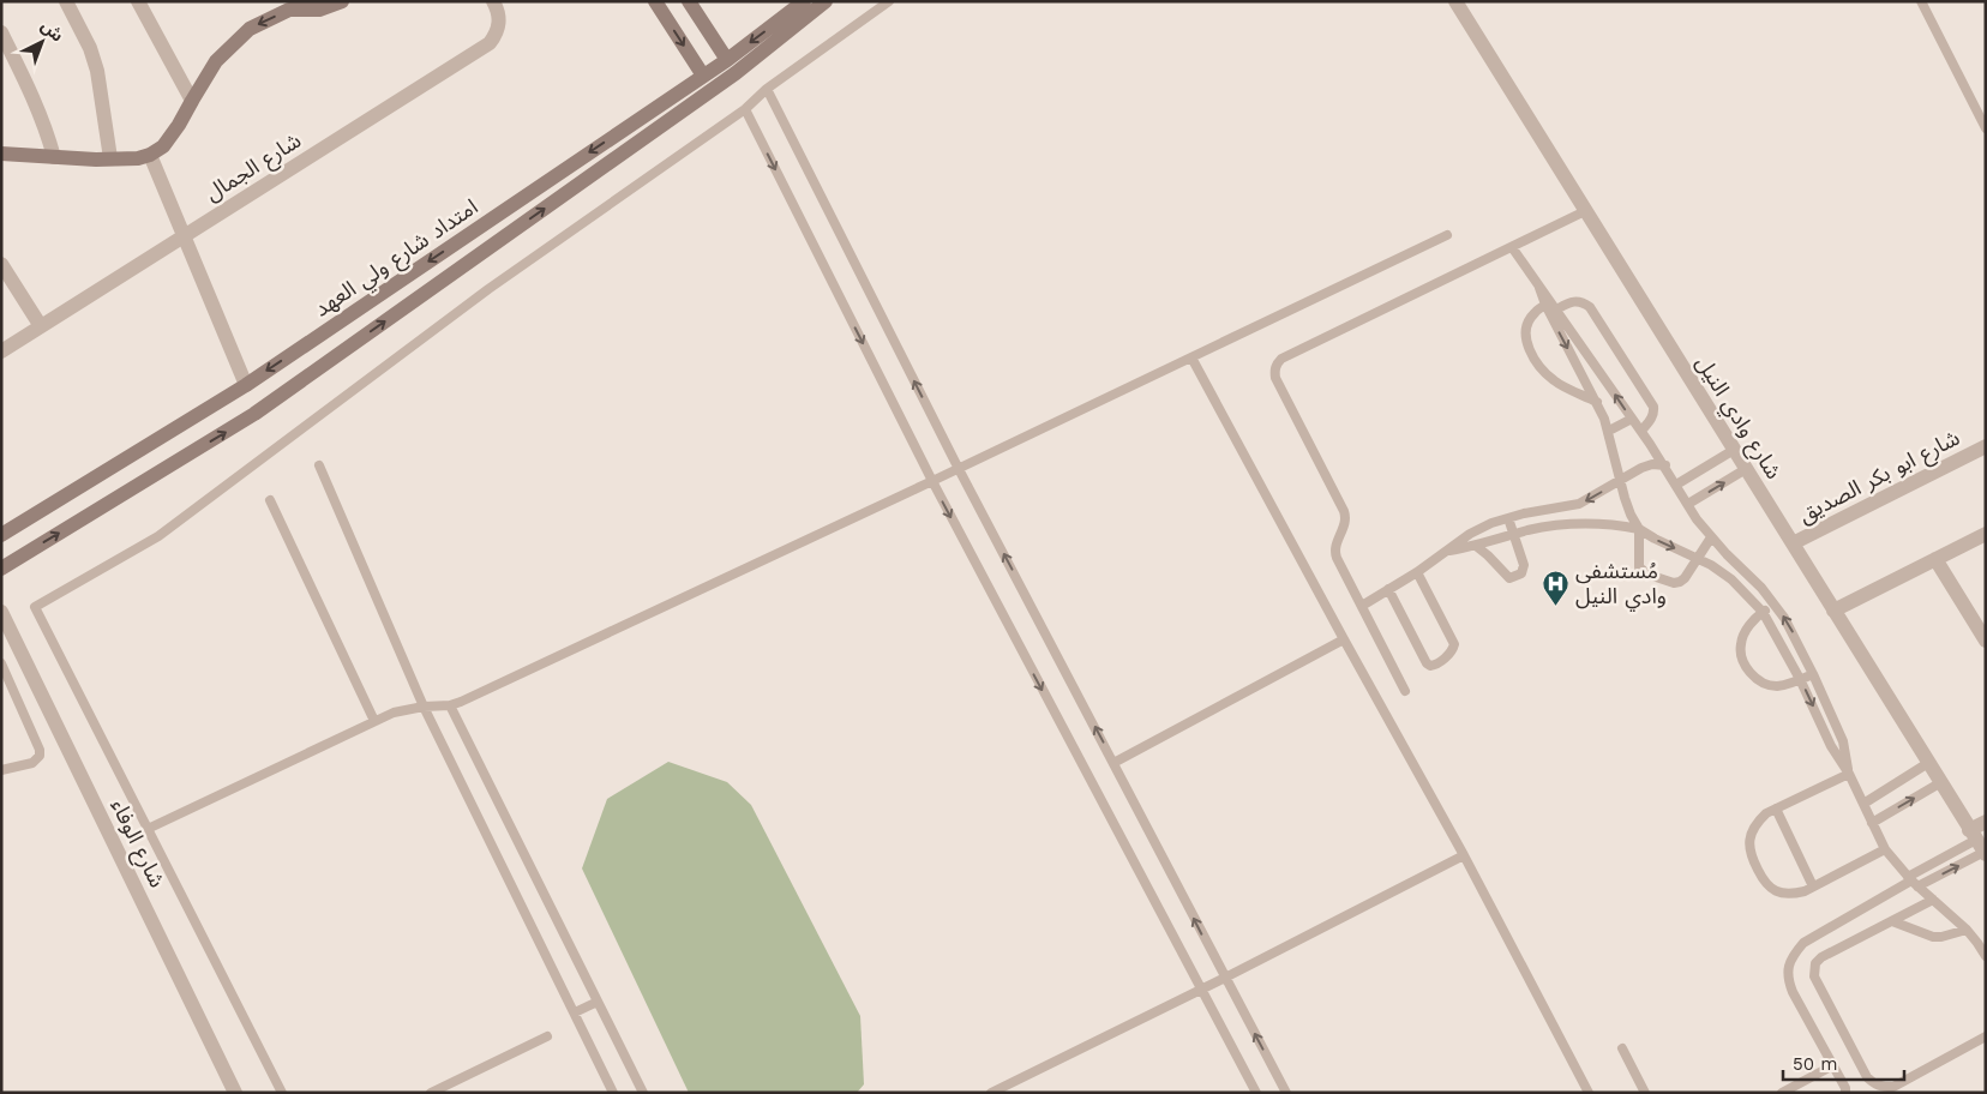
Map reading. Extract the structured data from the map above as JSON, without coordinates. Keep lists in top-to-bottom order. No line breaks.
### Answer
{"streets":{"main road":["امتداد شارع ولي العهد"],"street":["شارع الجمال","شارع وادي النيل","شارع ابو بكر الصديق","شارع الوفاء"]},"crossings":[["شارع وادي النيل","شارع ابو بكر الصديق"]],"places":{"hospital":["مُستشفى وادي النيل"]},"scale_bar":"50 m","north":"top right"}
